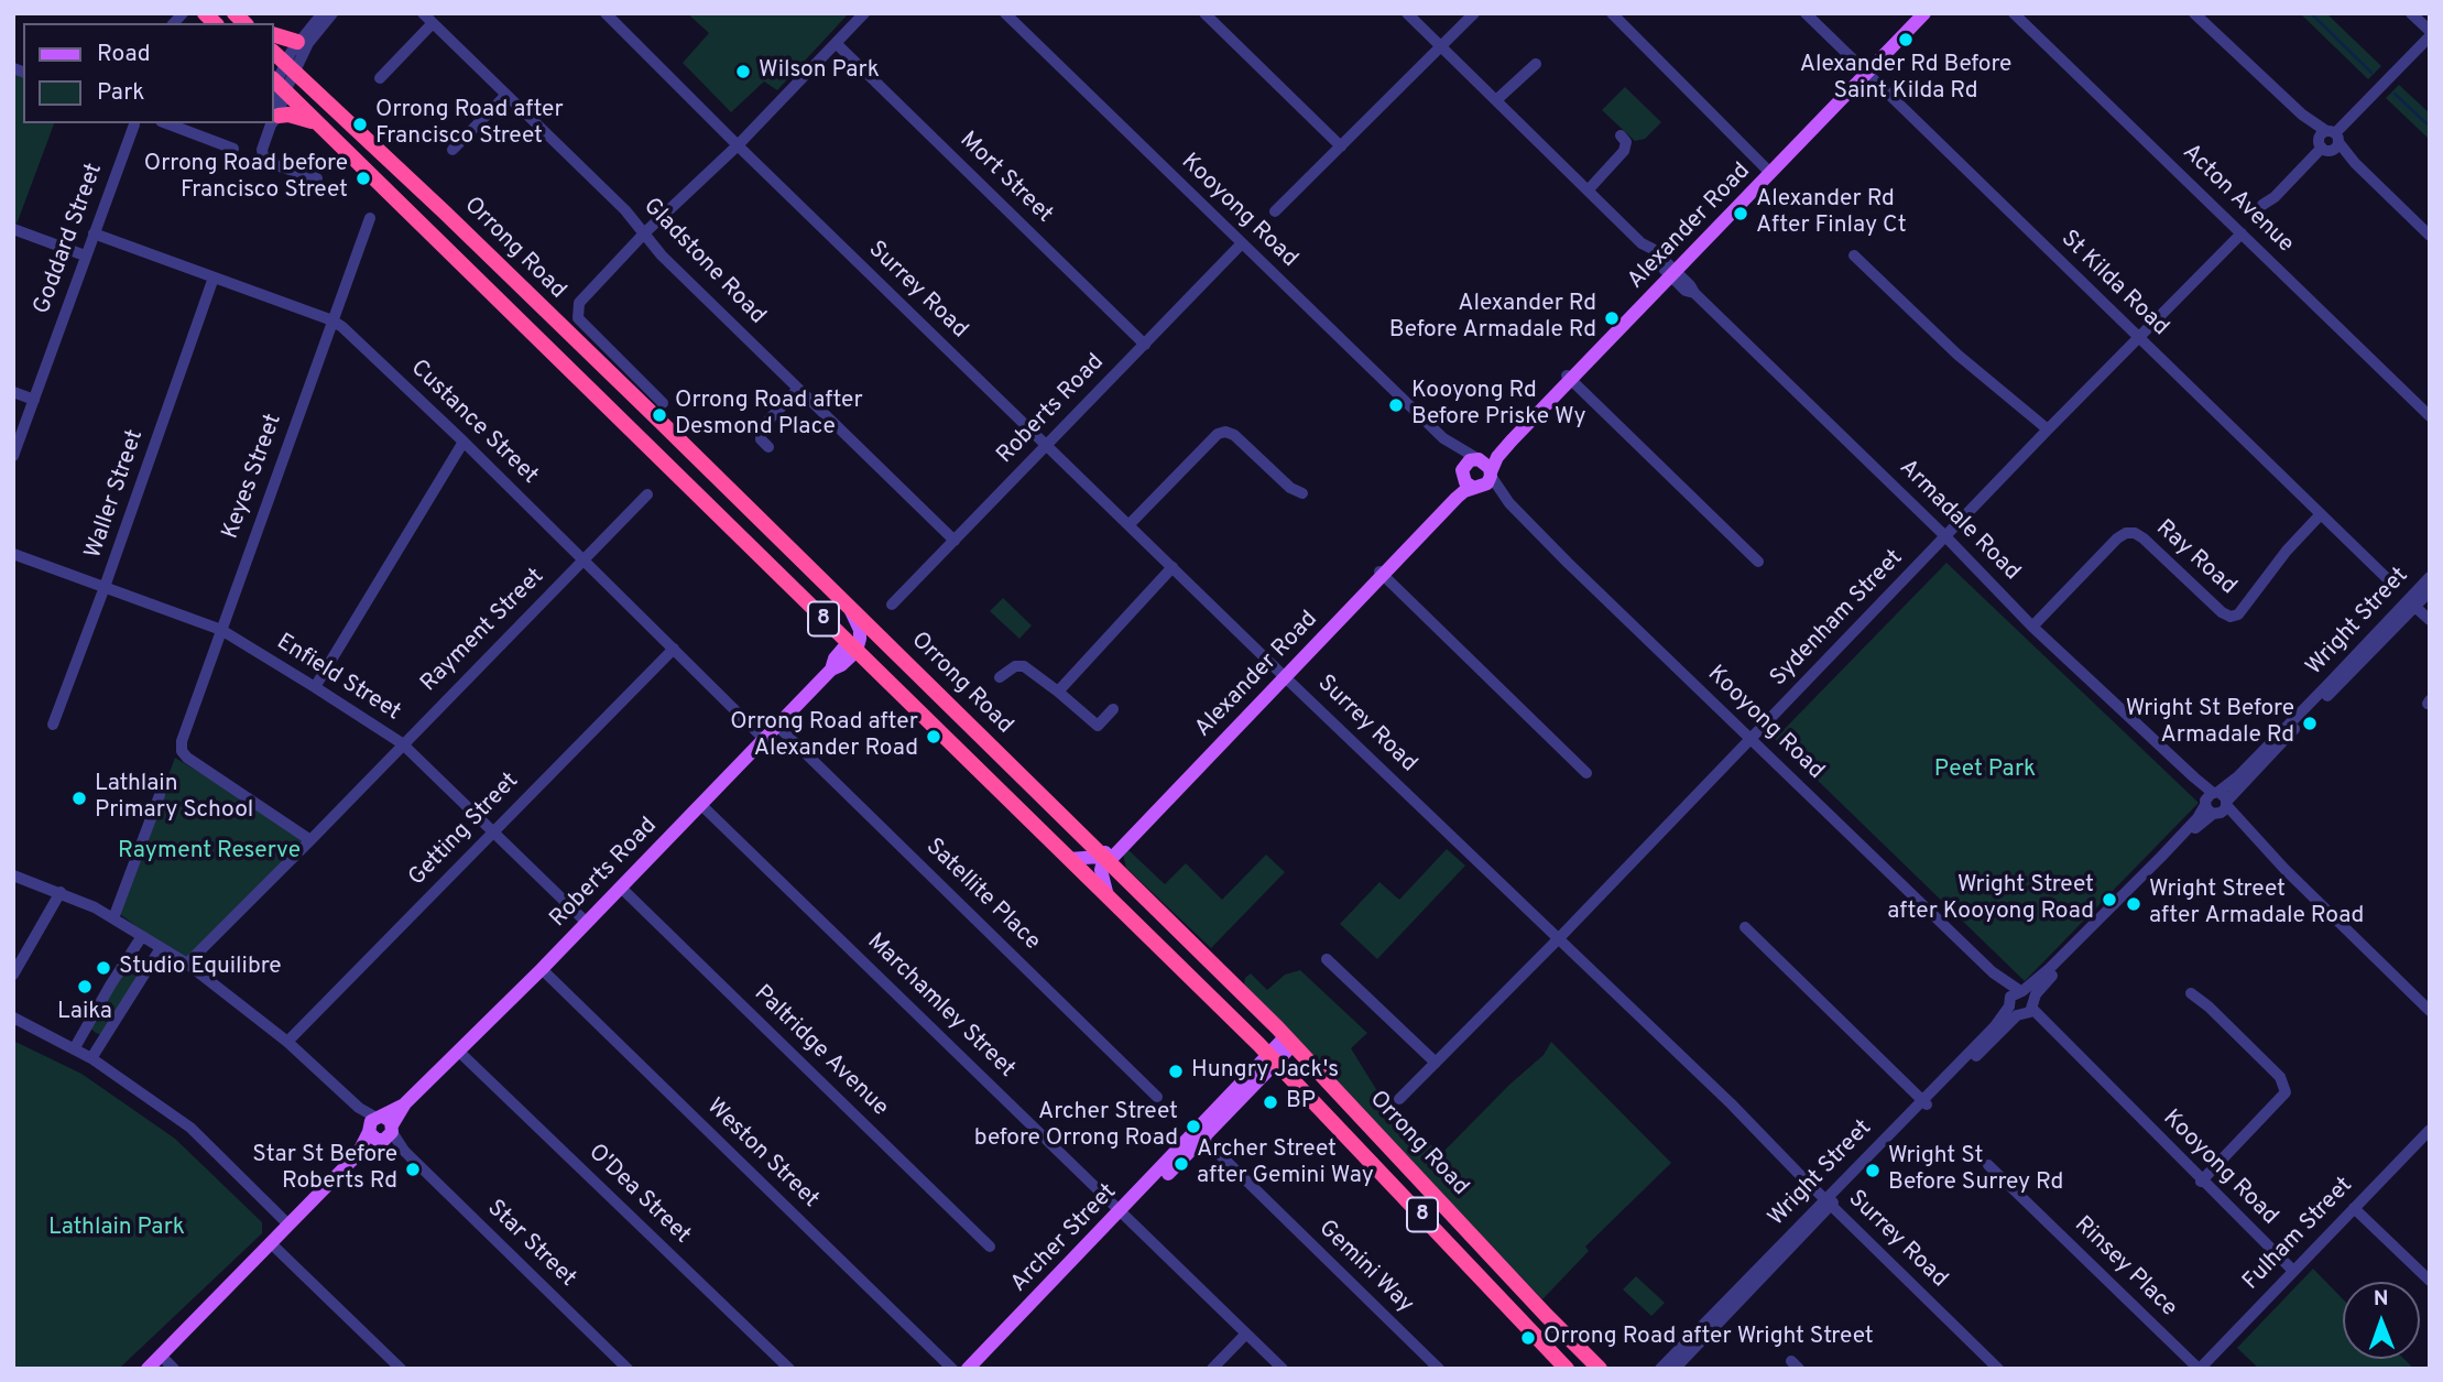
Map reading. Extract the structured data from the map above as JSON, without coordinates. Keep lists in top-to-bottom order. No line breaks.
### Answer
{"streets":{"highway":["Orrong Road","8"],"main road":["Alexander Road","Roberts Road","Archer Street"],"street":["Mort Street","Acton Avenue","Kooyong Road","Goddard Street","Gladstone Road","St Kilda Road","Surrey Road","Custance Street","Keyes Street","Waller Street","Armadale Road","Ray Road","Sydenham Street","Wright Street","Rayment Street","Enfield Street","Getting Street","Satellite Place","Marchamley Street","Paltridge Avenue","Weston Street","O'Dea Street","Fulham Street","Star Street","Gemini Way","Rinsey Place"]},"crossings":[["Mort Street","Roberts Road"],["Acton Avenue","Sydenham Street"],["Kooyong Road","Alexander Road"],["Kooyong Road","Roberts Road"],["Kooyong Road","Sydenham Street"],["Kooyong Road","Wright Street"],["Kooyong Road","Fulham Street"],["Alexander Road","Orrong Road"],["Alexander Road","St Kilda Road"],["Alexander Road","Surrey Road"],["Alexander Road","Armadale Road"],["Goddard Street","Custance Street"],["Orrong Road","Roberts Road"],["Orrong Road","Archer Street"],["Gladstone Road","Roberts Road"],["St Kilda Road","Ray Road"],["St Kilda Road","Sydenham Street"],["Surrey Road","Roberts Road"],["Surrey Road","Sydenham Street"],["Surrey Road","Wright Street"],["Roberts Road","Custance Street"],["Roberts Road","Enfield Street"],["Roberts Road","Satellite Place"],["Roberts Road","Marchamley Street"],["Roberts Road","Paltridge Avenue"],["Roberts Road","Weston Street"],["Roberts Road","O'Dea Street"],["Roberts Road","Star Street"],["Custance Street","Keyes Street"],["Custance Street","Waller Street"],["Custance Street","Rayment Street"],["Custance Street","Getting Street"],["Keyes Street","Rayment Street"],["Keyes Street","Enfield Street"],["Waller Street","Enfield Street"],["Armadale Road","Ray Road"],["Armadale Road","Sydenham Street"],["Armadale Road","Wright Street"],["Rayment Street","Enfield Street"],["Enfield Street","Getting Street"],["Getting Street","Star Street"],["Marchamley Street","Archer Street"],["Fulham Street","Rinsey Place"],["Archer Street","Gemini Way"]],"parks":["Peet Park","Rayment Reserve","Lathlain Park"],"places":["Alexander Rd Before Saint Kilda Rd","Wilson Park","Orrong Road after Francisco Street","Orrong Road before Francisco Street","Alexander Rd After Finlay Ct","Alexander Rd Before Armadale Rd","Kooyong Rd Before Priske Wy","Orrong Road after Desmond Place","Wright St Before Armadale Rd","Orrong Road after Alexander Road","Lathlain Primary School","Wright Street after Kooyong Road","Wright Street after Armadale Road","Studio Equilibre","Laika","Hungry Jack's","BP","Archer Street before Orrong Road","Archer Street after Gemini Way","Star St Before Roberts Rd","Wright St Before Surrey Rd","Orrong Road after Wright Street"],"legend":["Road","Park"],"north":"top"}
